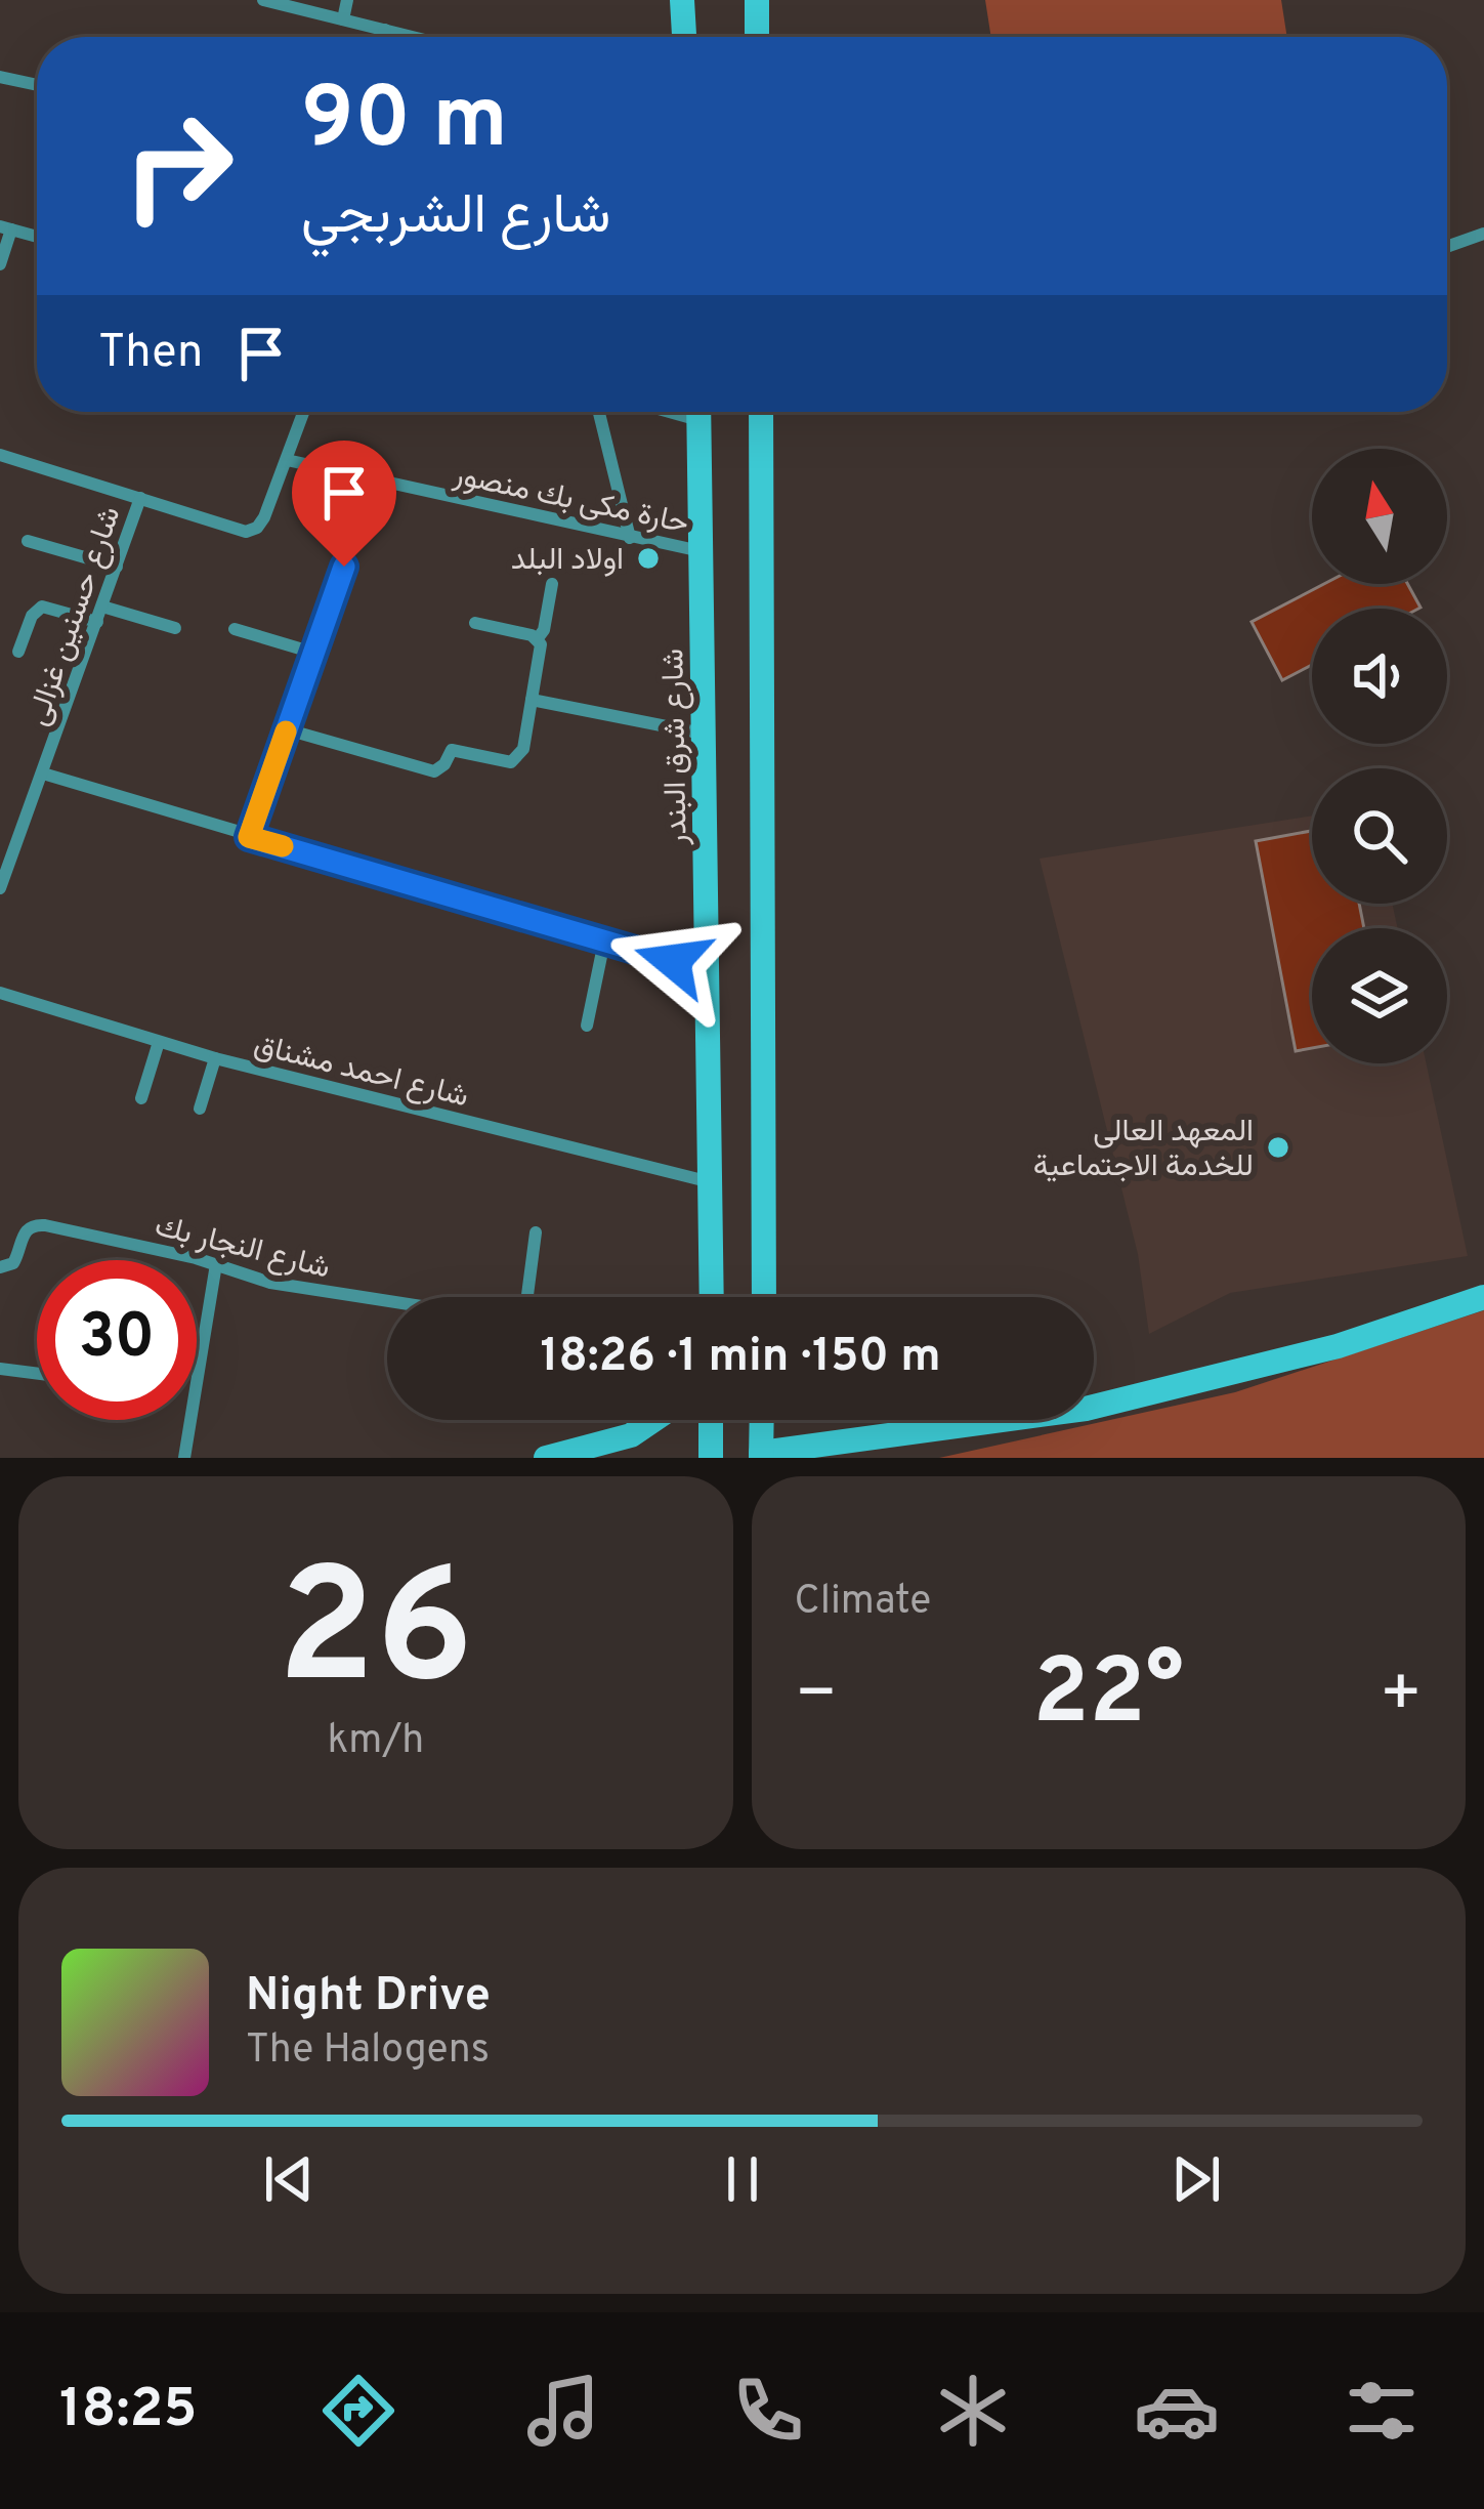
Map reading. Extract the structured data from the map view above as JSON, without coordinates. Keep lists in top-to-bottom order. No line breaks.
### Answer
{"streets":{"main road":["شارع شرق البندر"],"street":["حارة مكى بك منصور","شارع حسنين غزالى","شارع احمد مشناق","شارع النجار بك"]},"crossings":[["حارة مكى بك منصور","شارع شرق البندر"],["شارع شرق البندر","شارع احمد مشناق"]],"places":["اولاد البلد","المعهد العالى للخدمة الاجتماعية"],"north":"top","page":{"turn":["90 m","شارع الشربجي"],"then":"Then","limit":"30","trip":"18:26 · 1 min · 150 m","tile":[["26","km/h"],"Climate"],"heat":["−","22°","+"],"song":["Night Drive","The Halogens"],"tabs":"18:25"}}
